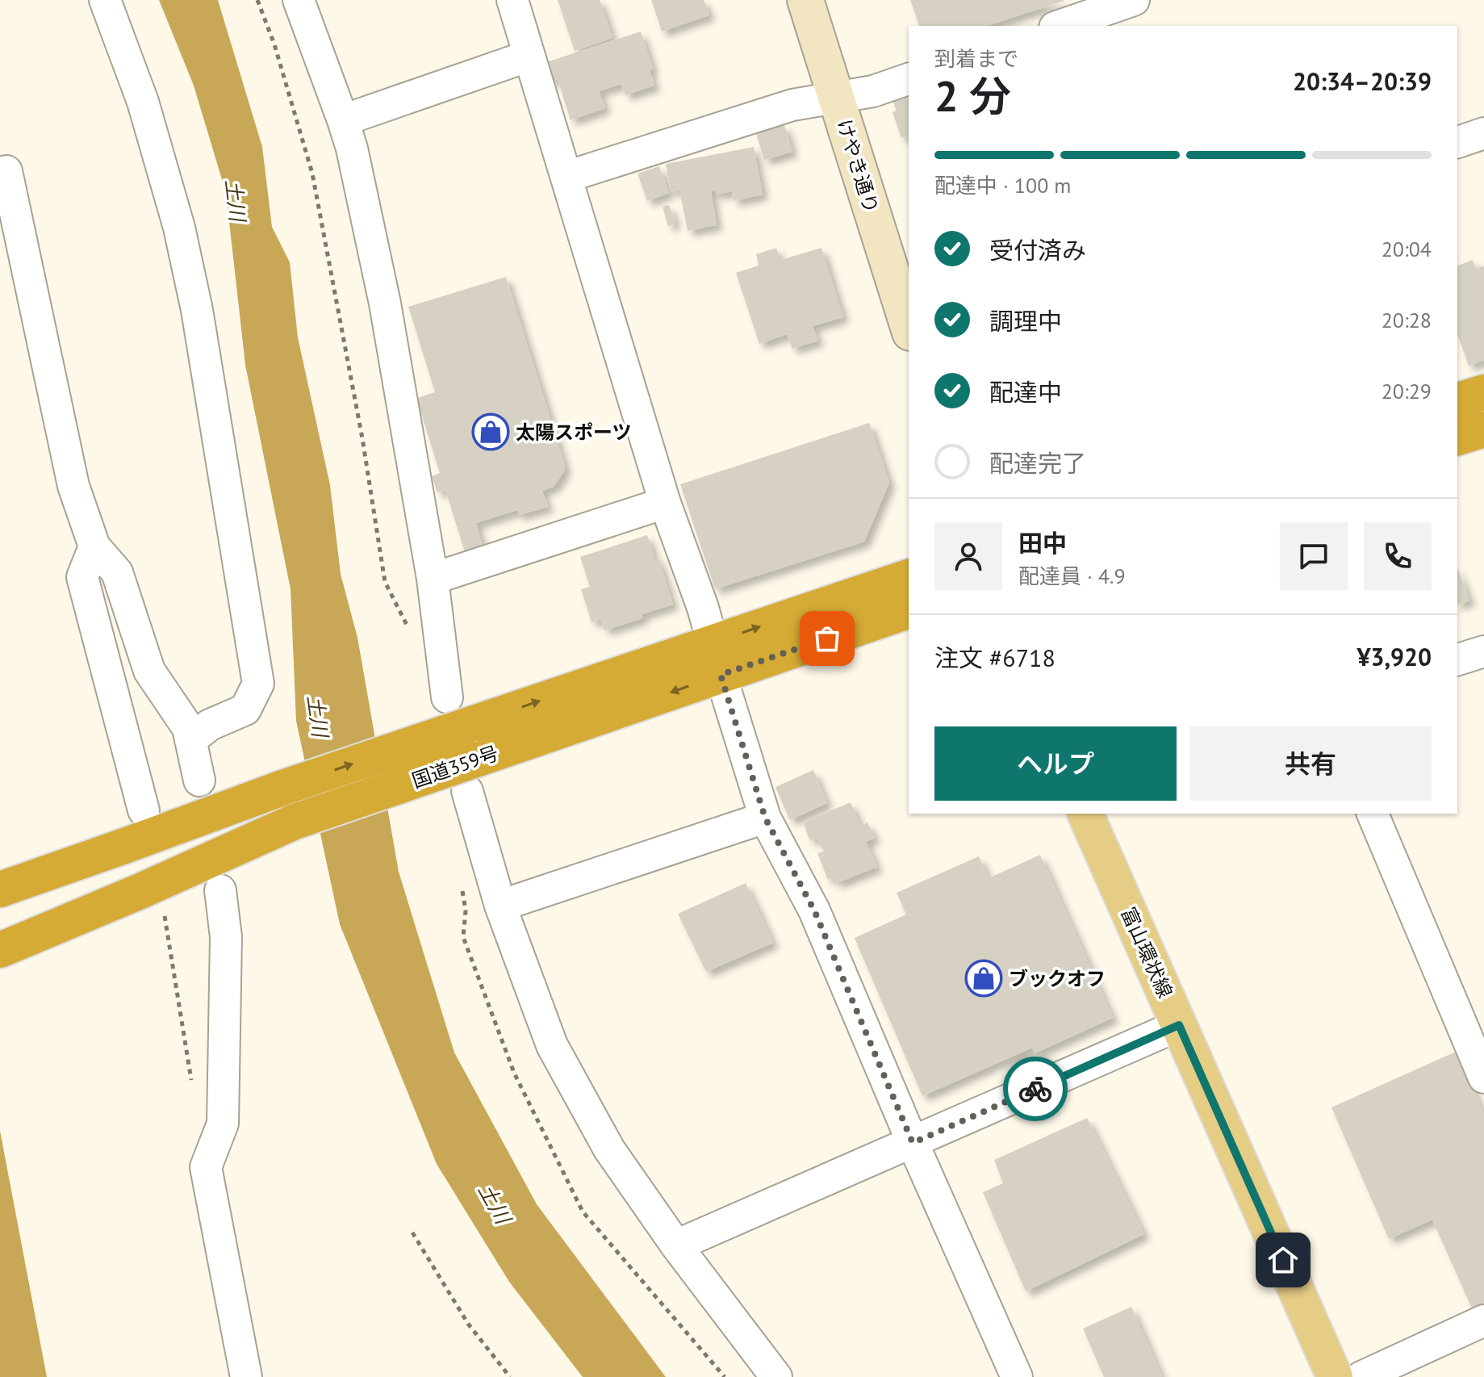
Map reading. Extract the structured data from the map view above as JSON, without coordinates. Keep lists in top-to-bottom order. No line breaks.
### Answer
{"streets":{"highway":["国道359号"],"main road":["富山環状線"],"street":["けやき通り"]},"water":["土川"],"places":{"shop":["太陽スポーツ","ブックオフ"]},"page":{"heading":["2 分","到着まで","20:34–20:39"],"panel":["田中","配達員 · 4.9","注文 #6718","¥3,920"],"bar":"配達中 · 100 m","list":[["受付済み","20:04"],["調理中","20:28"],["配達中","20:29"],"配達完了"],"buttons":["ヘルプ","共有"]}}
